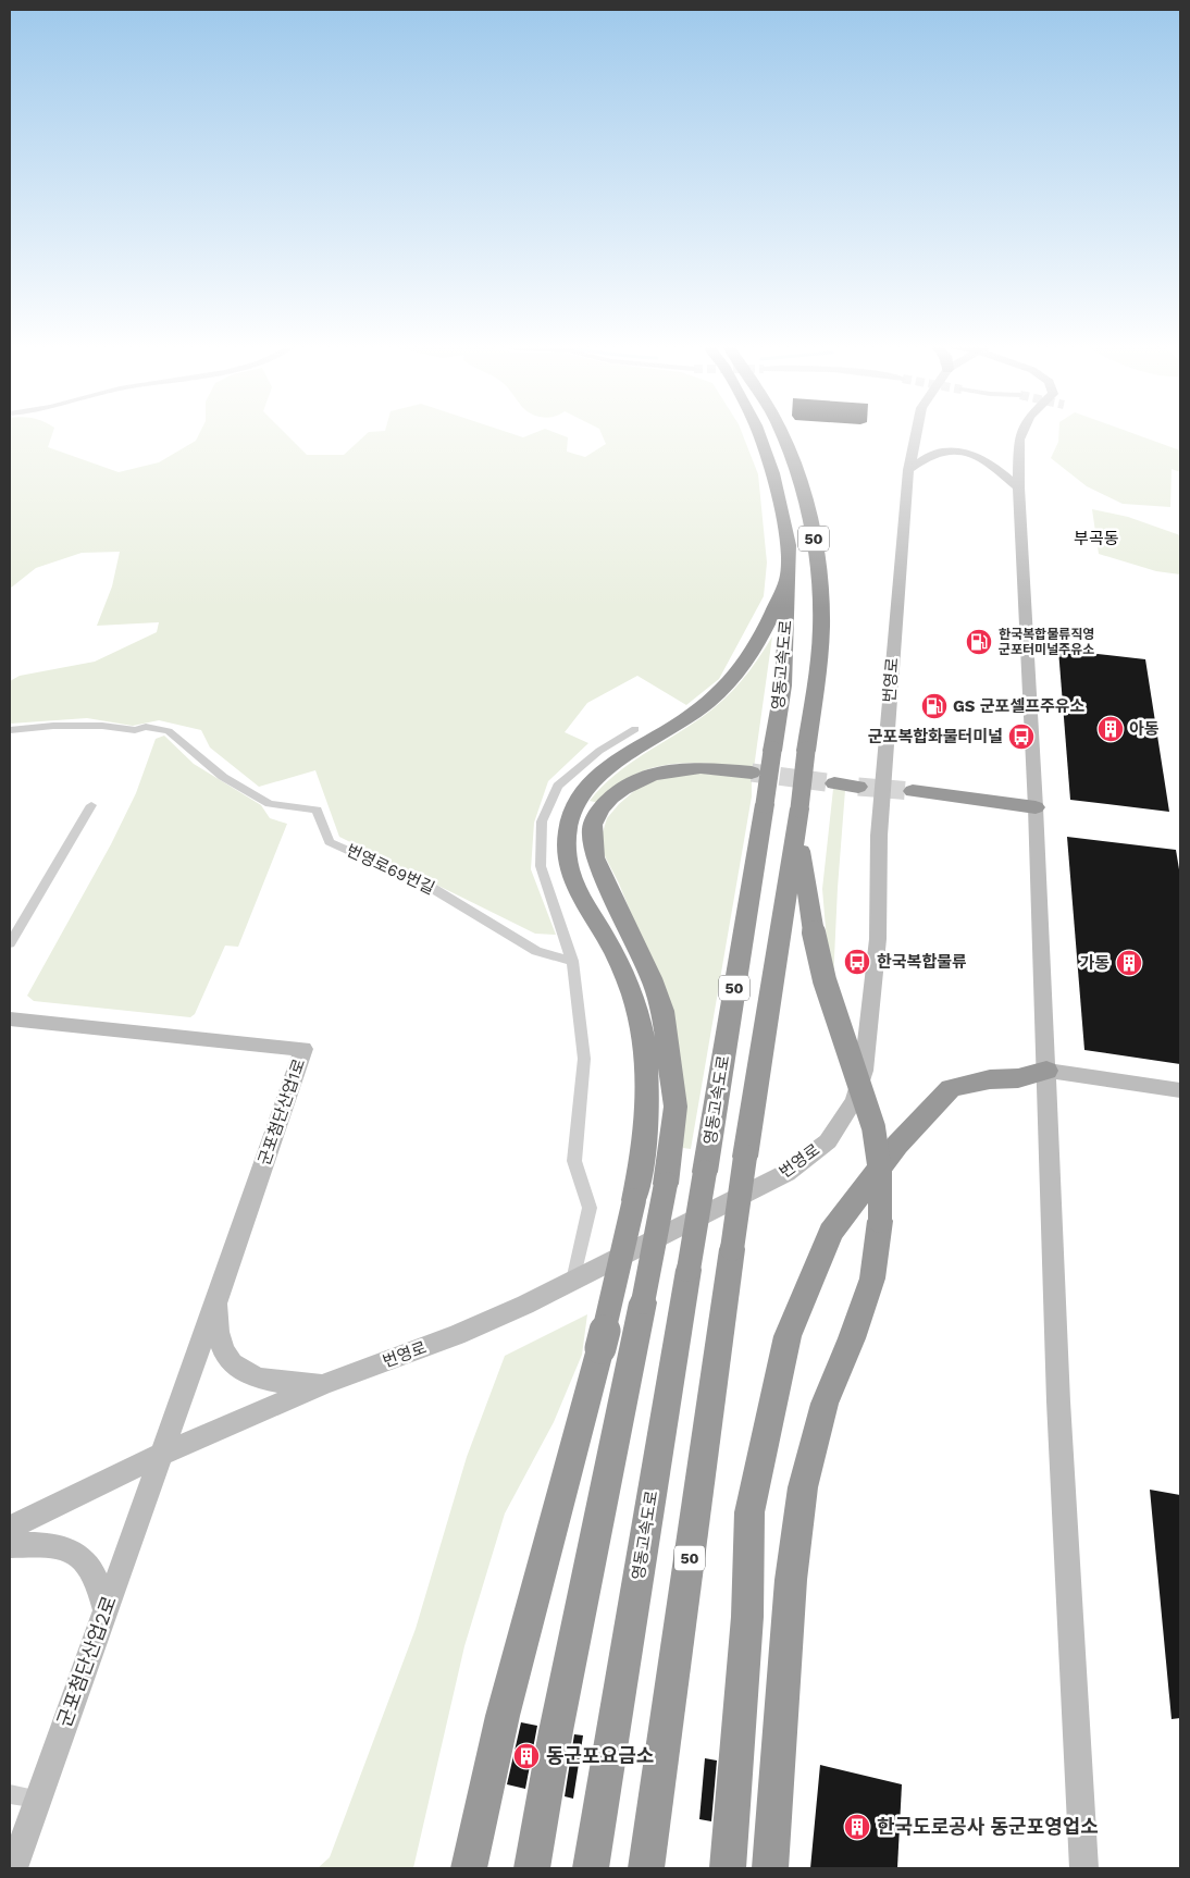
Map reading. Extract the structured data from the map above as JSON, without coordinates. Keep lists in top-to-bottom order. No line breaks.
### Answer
{"streets":{"highway":["50","영동고속도로"],"street":["번영로","번영로69번길","군포첨단산업1로","군포첨단산업2로"]},"crossings":[["번영로","군포첨단산업1로"],["번영로","군포첨단산업2로"],["군포첨단산업1로","군포첨단산업2로"]],"districts":["부곡동"],"places":{"fuel station":["한국복합물류직영 군포터미널주유소","GS 군포셀프주유소"],"building":["아동","가동","동군포요금소","한국도로공사 동군포영업소"],"bus stop":["군포복합화물터미널","한국복합물류"]}}
